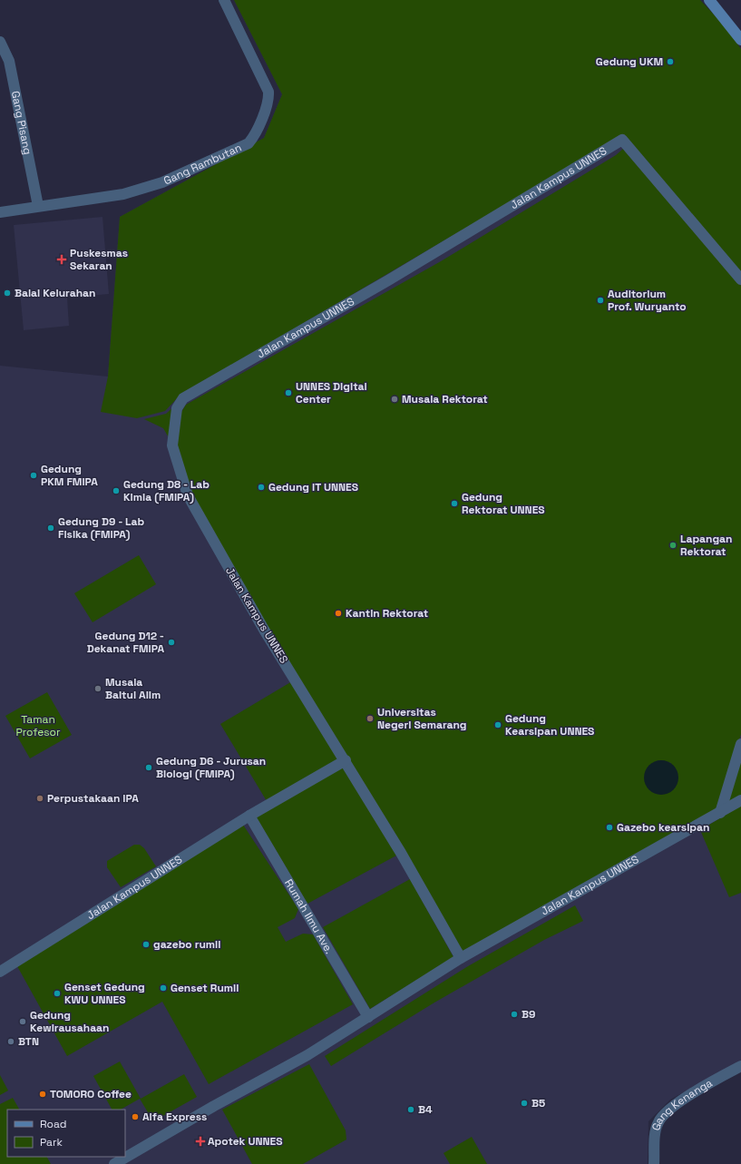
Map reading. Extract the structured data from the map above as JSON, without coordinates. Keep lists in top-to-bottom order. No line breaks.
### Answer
{"streets":{"street":["Gang Pisang","Gang Rambutan","Jalan Kampus UNNES","Rumah Ilmu Ave.","Gang Kenanga"]},"crossings":[["Gang Pisang","Gang Rambutan"],["Jalan Kampus UNNES","Rumah Ilmu Ave."]],"parks":["Taman Profesor"],"places":{"other":["Gedung UKM","Balai Kelurahan","Auditorium Prof. Wuryanto","UNNES Digital Center","Musala Rektorat","Gedung PKM FMIPA","Gedung IT UNNES","Gedung D8 - Lab Kimia (FMIPA)","Gedung Rektorat UNNES","Gedung D9 - Lab Fisika (FMIPA)","Lapangan Rektorat","Kantin Rektorat","Gedung D12 - Dekanat FMIPA","Musala Baitul Alim","Universitas Negeri Semarang","Gedung Kearsipan UNNES","Gedung D6 - Jurusan Biologi (FMIPA)","Perpustakaan IPA","Gazebo kearsipan","gazebo rumil","Genset Rumil","Genset Gedung KWU UNNES","B9","Gedung Kewirausahaan","BTN","TOMORO Coffee","B5","B4","Alfa Express"],"health":["Puskesmas Sekaran","Apotek UNNES"]},"legend":["Road","Park"]}
